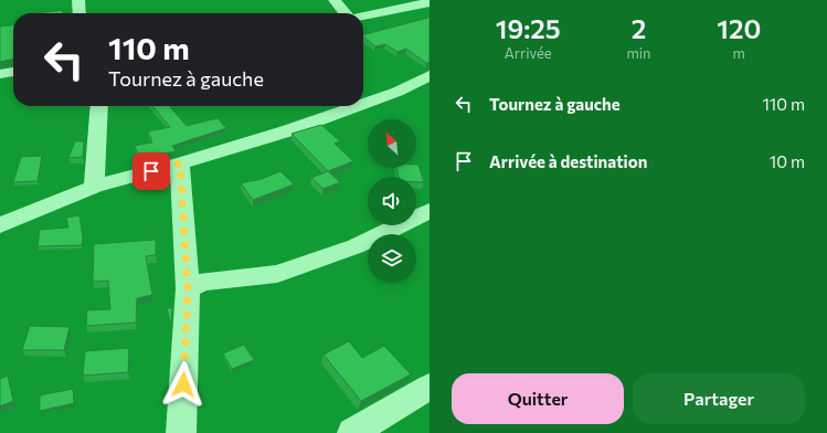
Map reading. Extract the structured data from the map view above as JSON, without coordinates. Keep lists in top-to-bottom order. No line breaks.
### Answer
{"north":"top left","page":{"eta":["19:25","Arrivée","2","min","120","m"],"turn":["110 m","Tournez à gauche"],"list":[{"name":"Tournez à gauche","value":"110 m"},{"name":"Arrivée à destination","value":"10 m"}],"buttons":["Quitter","Partager"]}}
